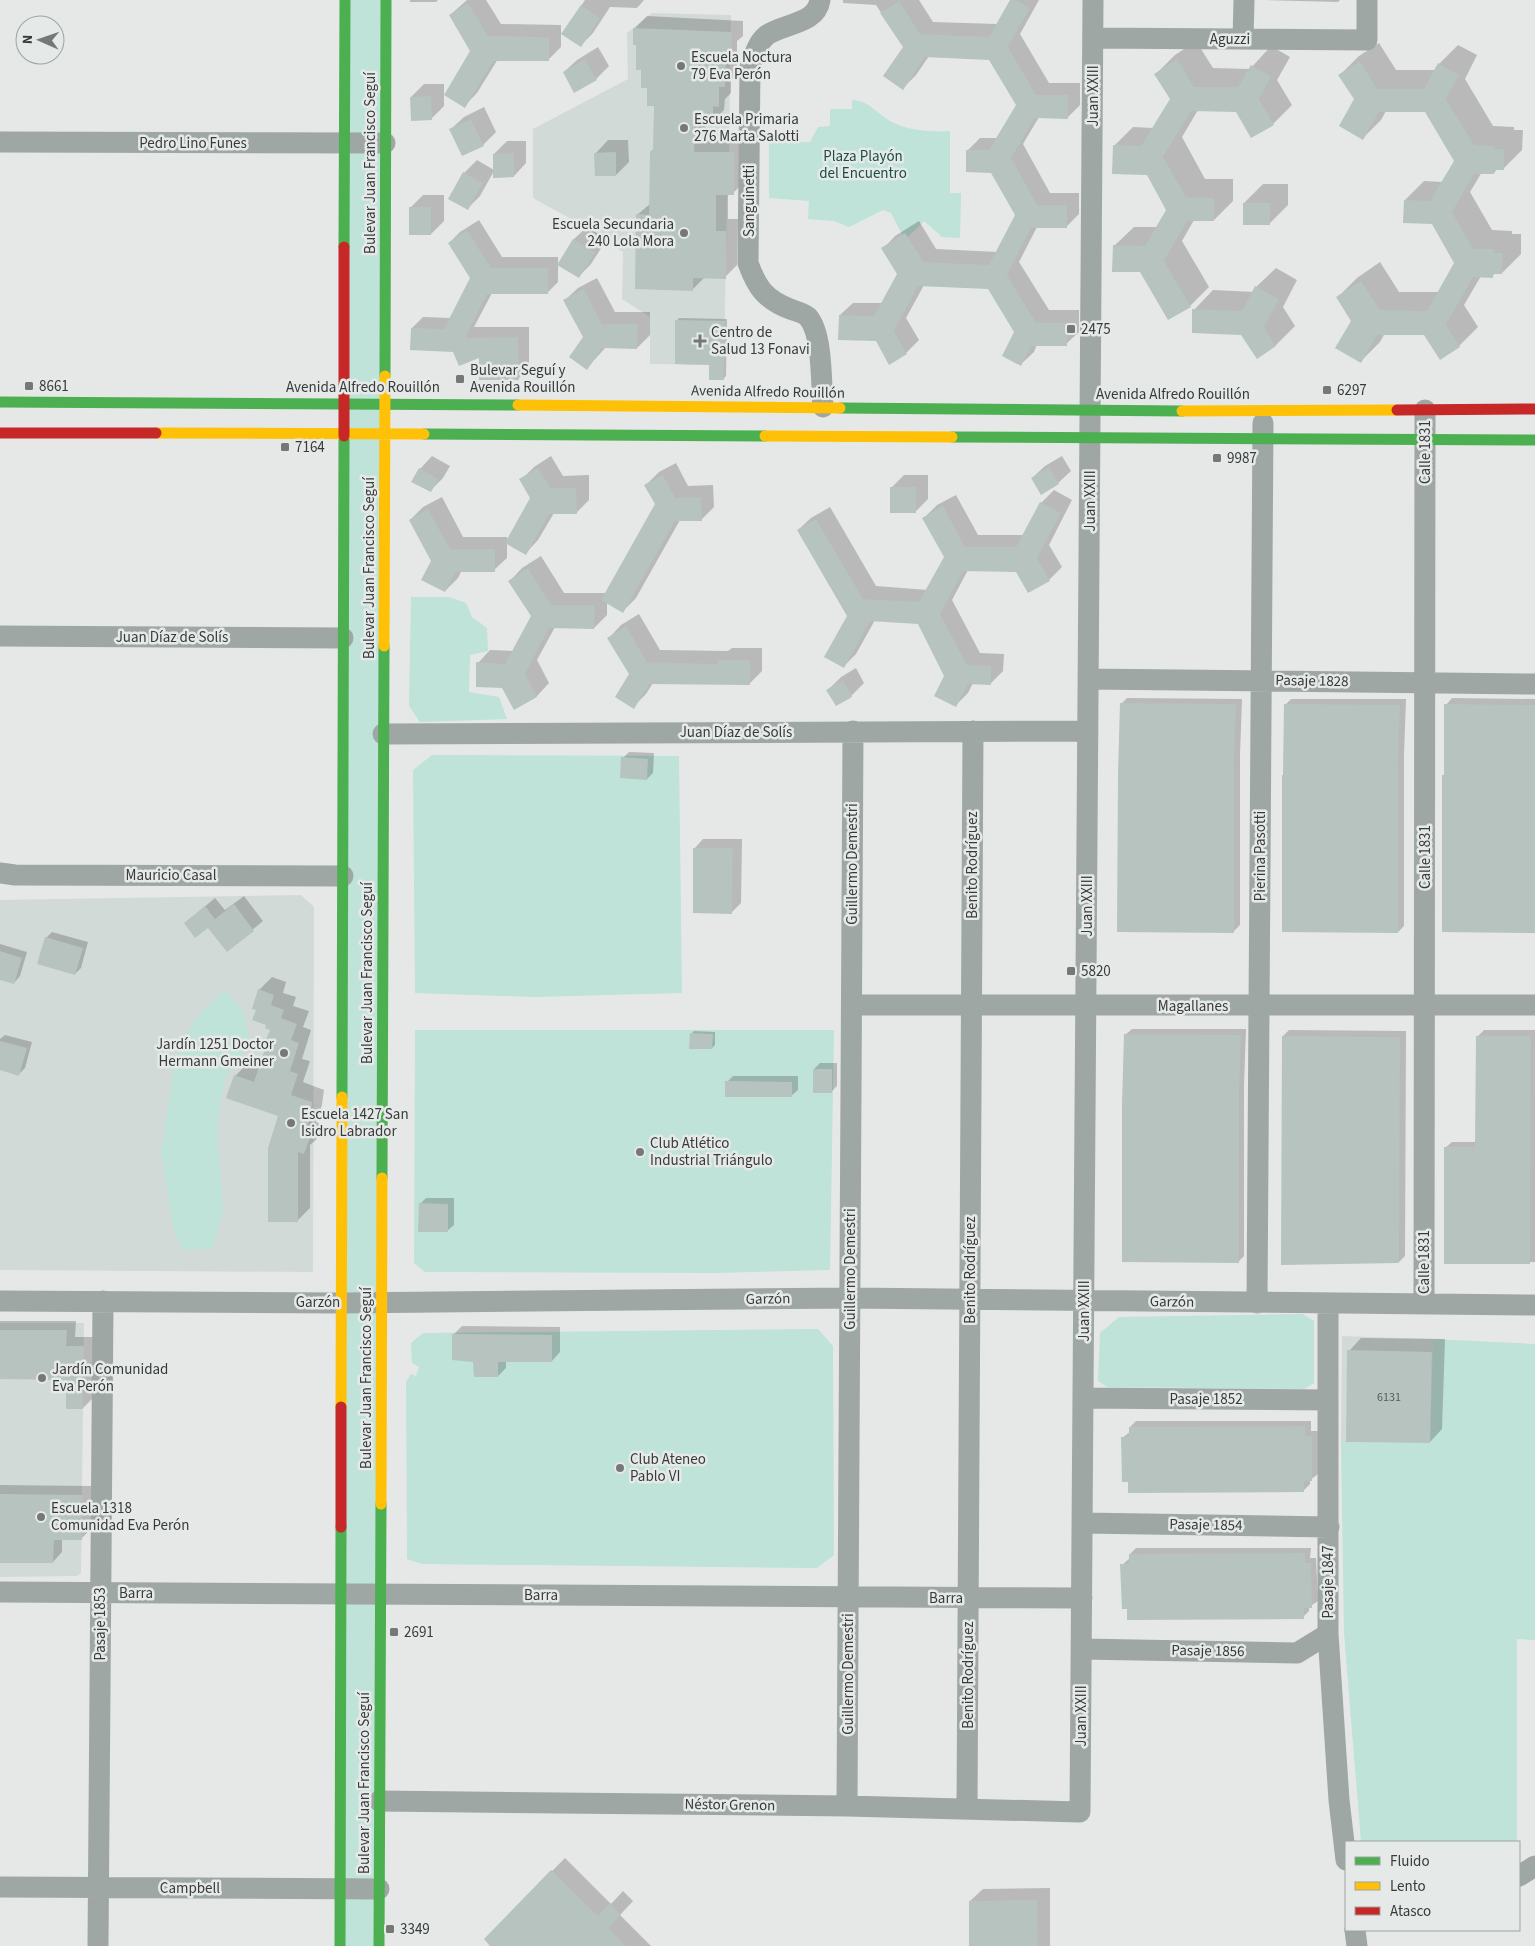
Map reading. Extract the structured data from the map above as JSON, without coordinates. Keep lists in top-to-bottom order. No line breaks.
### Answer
{"streets":{"main road":["Bulevar Juan Francisco Seguí","Avenida Alfredo Rouillón"],"street":["Aguzzi","Juan XXIII","Pedro Lino Funes","Sanguinetti","Calle 1831","Juan Díaz de Solís","Pasaje 1828","Pierina Pasotti","Guillermo Demestri","Benito Rodríguez","Mauricio Casal","Magallanes","Garzón","Pasaje 1852","Pasaje 1854","Pasaje 1847","Barra","Pasaje 1853","Pasaje 1856","Néstor Grenon","Campbell"]},"crossings":[["Aguzzi","Juan XXIII"],["Juan XXIII","Avenida Alfredo Rouillón"],["Juan XXIII","Juan Díaz de Solís"],["Juan XXIII","Pasaje 1828"],["Juan XXIII","Magallanes"],["Juan XXIII","Garzón"],["Juan XXIII","Pasaje 1852"],["Juan XXIII","Pasaje 1854"],["Juan XXIII","Barra"],["Juan XXIII","Pasaje 1856"],["Juan XXIII","Néstor Grenon"],["Pedro Lino Funes","Bulevar Juan Francisco Seguí"],["Bulevar Juan Francisco Seguí","Avenida Alfredo Rouillón"],["Bulevar Juan Francisco Seguí","Juan Díaz de Solís"],["Bulevar Juan Francisco Seguí","Mauricio Casal"],["Bulevar Juan Francisco Seguí","Garzón"],["Bulevar Juan Francisco Seguí","Barra"],["Bulevar Juan Francisco Seguí","Néstor Grenon"],["Bulevar Juan Francisco Seguí","Campbell"],["Sanguinetti","Avenida Alfredo Rouillón"],["Avenida Alfredo Rouillón","Calle 1831"],["Avenida Alfredo Rouillón","Pierina Pasotti"],["Calle 1831","Pasaje 1828"],["Calle 1831","Magallanes"],["Calle 1831","Garzón"],["Juan Díaz de Solís","Guillermo Demestri"],["Juan Díaz de Solís","Benito Rodríguez"],["Pasaje 1828","Pierina Pasotti"],["Pierina Pasotti","Magallanes"],["Pierina Pasotti","Garzón"],["Guillermo Demestri","Magallanes"],["Guillermo Demestri","Garzón"],["Guillermo Demestri","Barra"],["Guillermo Demestri","Néstor Grenon"],["Benito Rodríguez","Magallanes"],["Benito Rodríguez","Garzón"],["Benito Rodríguez","Barra"],["Benito Rodríguez","Néstor Grenon"],["Garzón","Pasaje 1847"],["Garzón","Pasaje 1853"],["Pasaje 1852","Pasaje 1847"],["Pasaje 1854","Pasaje 1847"],["Pasaje 1847","Pasaje 1856"],["Barra","Pasaje 1853"],["Pasaje 1853","Campbell"]],"parks":["Plaza Playón del Encuentro"],"places":{"other":["Escuela Noctura 79 Eva Perón","Escuela Primaria 276 Marta Salotti","Escuela Secundaria 240 Lola Mora","Jardín 1251 Doctor Hermann Gmeiner","Escuela 1427 San Isidro Labrador","Club Atlético Industrial Triángulo","Jardín Comunidad Eva Perón","Club Ateneo Pablo VI","Escuela 1318 Comunidad Eva Perón"],"transit":["2475","Bulevar Seguí y Avenida Rouillón","8661","6297","7164","9987","5820","2691","3349"],"health":["Centro de Salud 13 Fonavi"]},"house_numbers":["6131"],"legend":["Fluido","Lento","Atasco"],"north":"left"}
